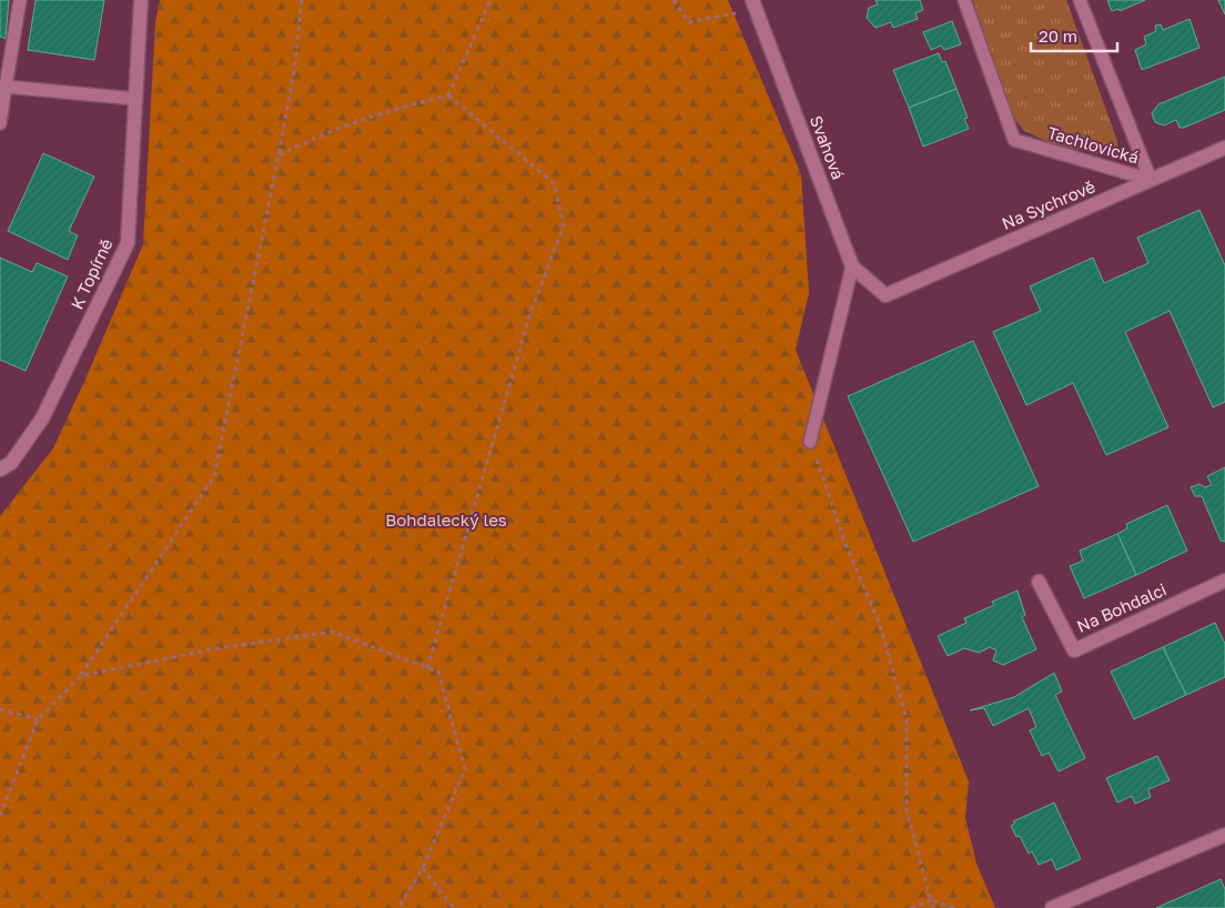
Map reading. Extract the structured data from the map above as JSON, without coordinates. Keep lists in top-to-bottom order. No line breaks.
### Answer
{"streets":{"street":["Svahová","Na Sychrově","K Topírně","Na Bohdalci"],"lane":["Tachlovická"]},"crossings":[["Tachlovická","Na Sychrově"],["Svahová","Na Sychrově"]],"parks":["Bohdalecký les"],"scale_bar":"20 m"}
